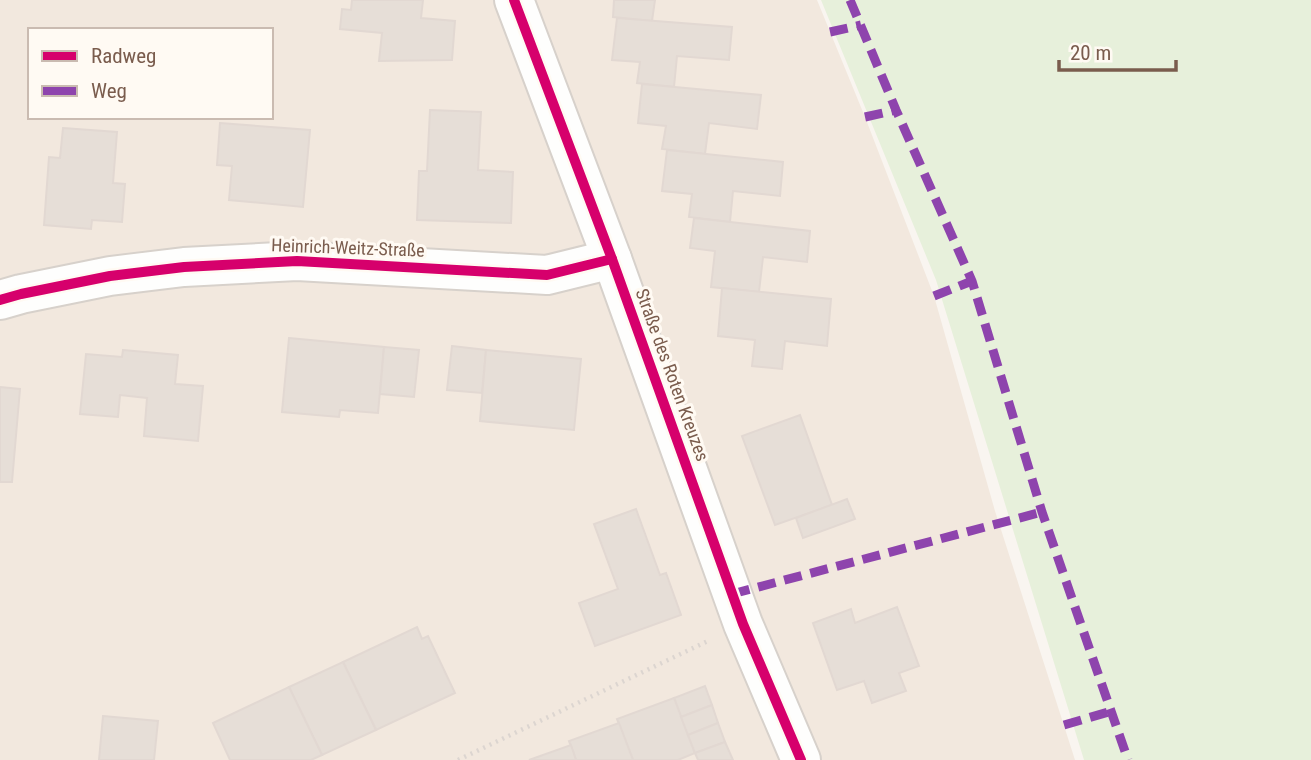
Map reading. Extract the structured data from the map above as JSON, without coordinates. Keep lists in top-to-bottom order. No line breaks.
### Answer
{"streets":{"street":["Heinrich-Weitz-Straße","Straße des Roten Kreuzes"]},"crossings":[["Heinrich-Weitz-Straße","Straße des Roten Kreuzes"]],"legend":["Radweg","Weg"],"scale_bar":"20 m"}
